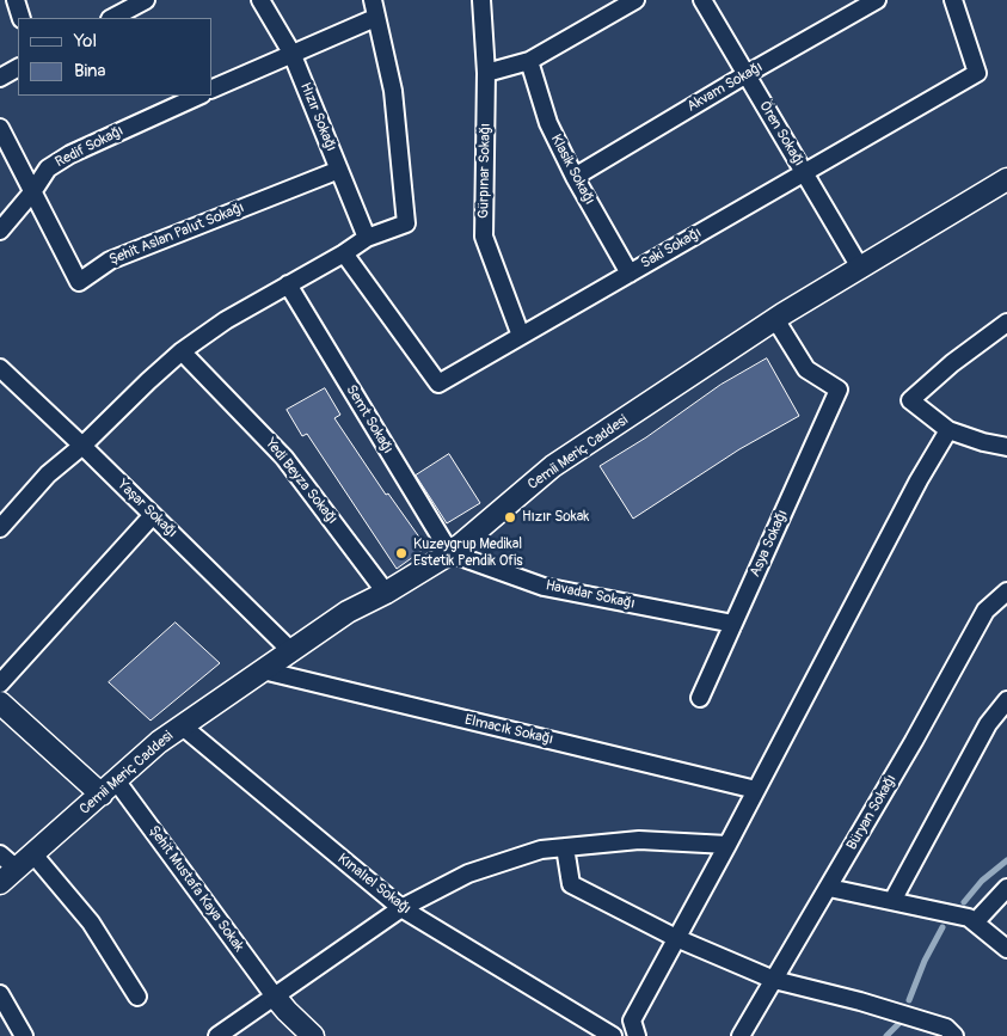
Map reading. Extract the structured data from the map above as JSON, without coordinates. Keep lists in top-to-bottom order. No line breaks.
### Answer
{"streets":{"street":["Akvam Sokağı","Hızır Sokağı","Ören Sokağı","Redif Sokağı","Klasik Sokağı","Gürpınar Sokağı","Şehit Aslan Palut Sokağı","Saki Sokağı","Semt Sokağı","Cemii Meriç Caddesi","Yedi Beyza Sokağı","Yaşar Sokağı","Asya Sokağı","Havadar Sokağı","Elmacık Sokağı","Büryan Sokağı","Kınalıel Sokağı","Şehit Mustafa Kaya Sokak"]},"crossings":[["Akvam Sokağı","Ören Sokağı"],["Akvam Sokağı","Klasik Sokağı"],["Hızır Sokağı","Şehit Aslan Palut Sokağı"],["Ören Sokağı","Saki Sokağı"],["Ören Sokağı","Cemii Meriç Caddesi"],["Redif Sokağı","Şehit Aslan Palut Sokağı"],["Klasik Sokağı","Saki Sokağı"],["Gürpınar Sokağı","Saki Sokağı"],["Semt Sokağı","Cemii Meriç Caddesi"],["Semt Sokağı","Havadar Sokağı"],["Cemii Meriç Caddesi","Yedi Beyza Sokağı"],["Cemii Meriç Caddesi","Yaşar Sokağı"],["Cemii Meriç Caddesi","Asya Sokağı"],["Cemii Meriç Caddesi","Havadar Sokağı"],["Cemii Meriç Caddesi","Elmacık Sokağı"],["Cemii Meriç Caddesi","Kınalıel Sokağı"],["Cemii Meriç Caddesi","Şehit Mustafa Kaya Sokak"],["Asya Sokağı","Havadar Sokağı"]],"places":["Hızır Sokak","Kuzeygrup Medikal Estetik Pendik Ofis"],"legend":["Yol","Bina"]}
